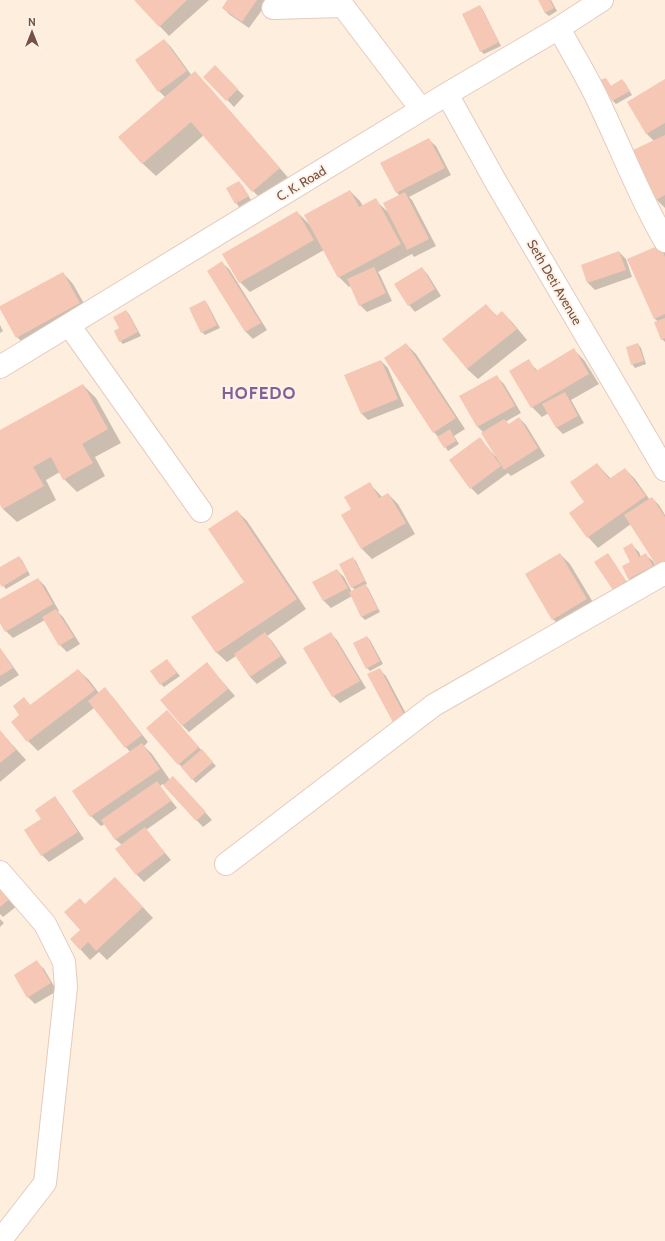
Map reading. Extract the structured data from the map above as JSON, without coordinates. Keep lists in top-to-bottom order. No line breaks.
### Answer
{"streets":{"street":["C. K. Road","Seth Deti Avenue"]},"crossings":[["C. K. Road","Seth Deti Avenue"]],"districts":["HOFEDO"],"north":"top"}
